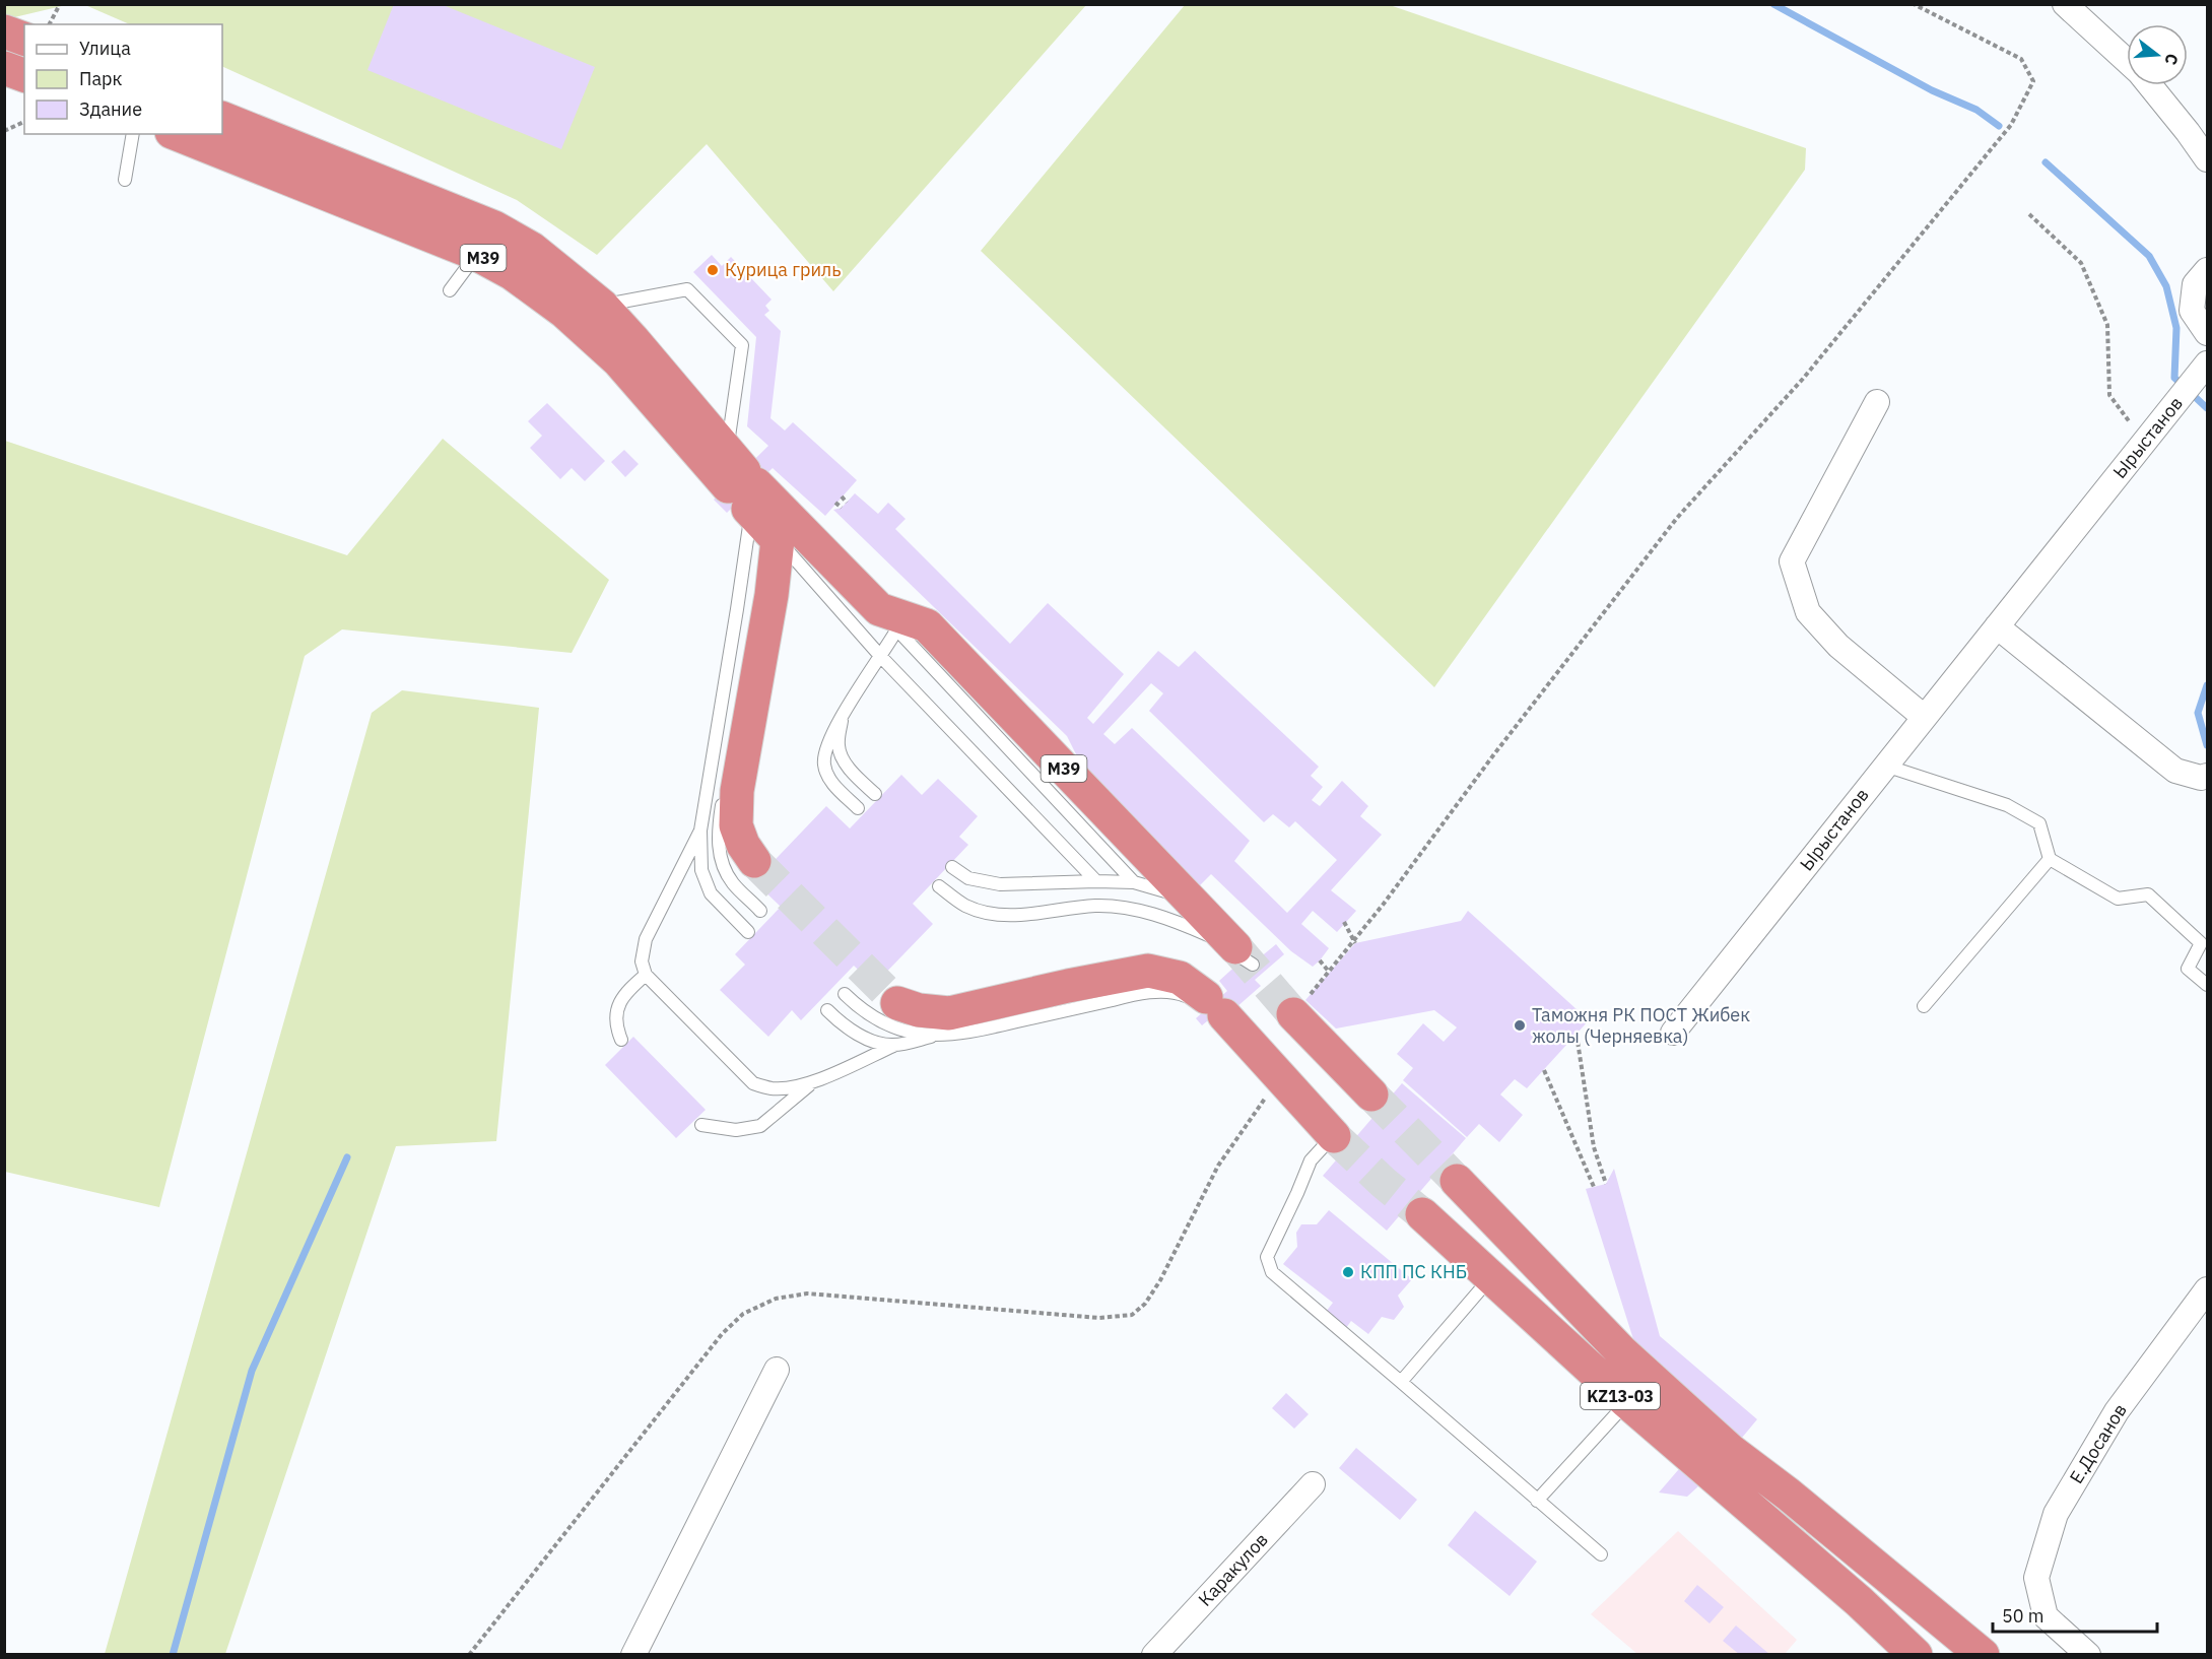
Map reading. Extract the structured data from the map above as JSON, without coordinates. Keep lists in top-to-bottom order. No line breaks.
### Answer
{"streets":{"highway":["M39","KZ13-03"],"street":["Ырыстанов","Е.Досанов","Каракулов"]},"places":["Курица гриль","Таможня РК ПОСТ Жибек жолы (Черняевка)","КПП ПС КНБ"],"legend":["Улица","Парк","Здание"],"scale_bar":"50 m","north":"right"}
